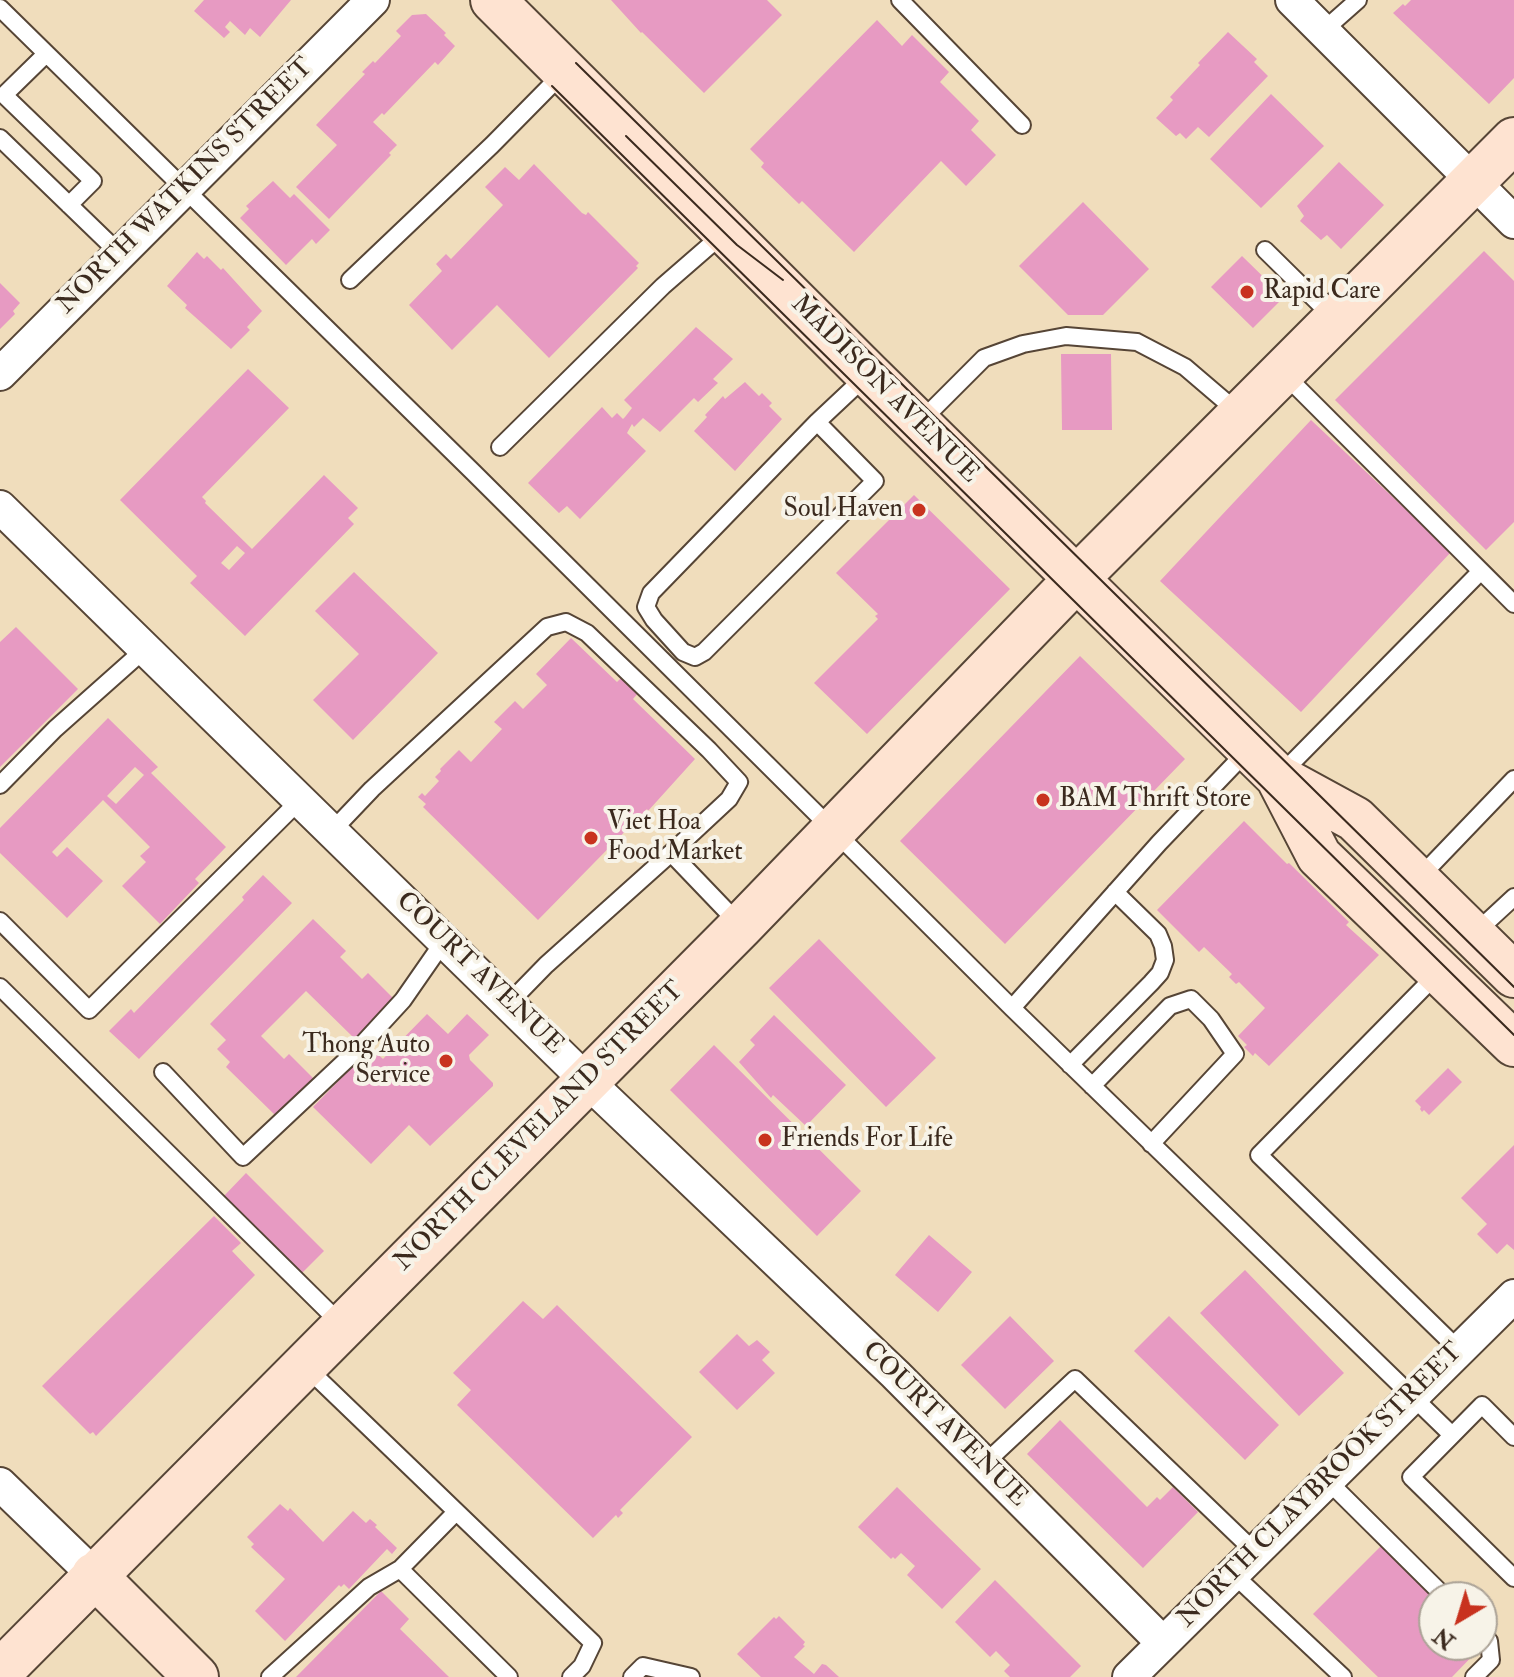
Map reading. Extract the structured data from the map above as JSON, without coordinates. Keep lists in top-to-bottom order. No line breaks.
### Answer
{"streets":{"main road":["MADISON AVENUE","NORTH CLEVELAND STREET"],"street":["NORTH WATKINS STREET","COURT AVENUE","NORTH CLAYBROOK STREET"]},"crossings":[["MADISON AVENUE","NORTH CLEVELAND STREET"],["COURT AVENUE","NORTH CLEVELAND STREET"],["COURT AVENUE","NORTH CLAYBROOK STREET"]],"places":["Rapid Care","Soul Haven","BAM Thrift Store","Viet Hoa Food Market","Thong Auto Service","Friends For Life"],"north":"bottom left"}
